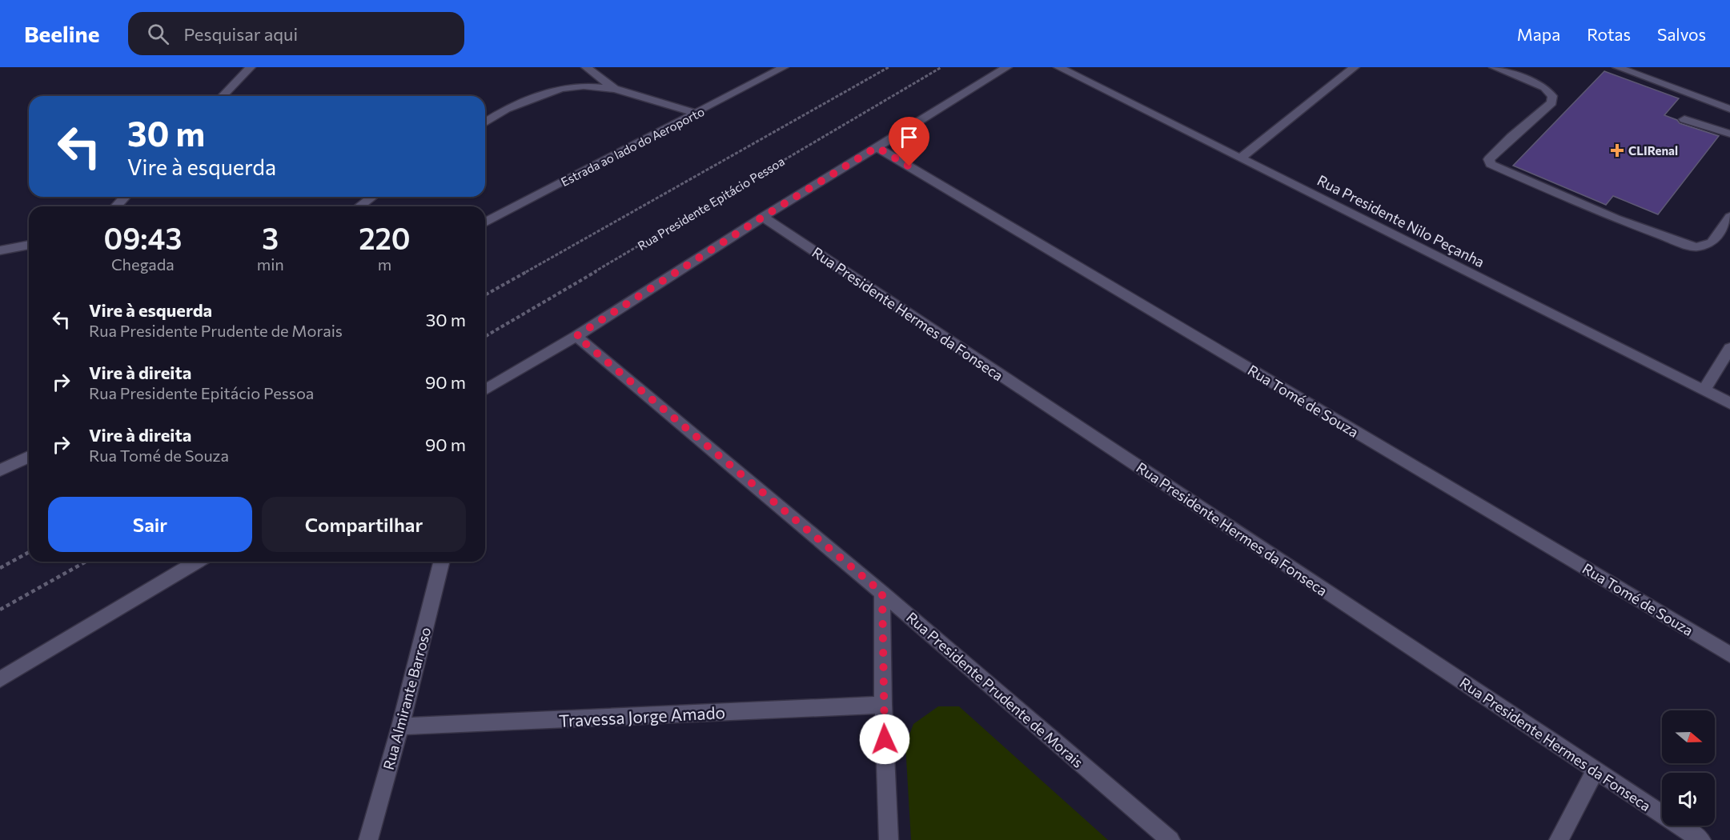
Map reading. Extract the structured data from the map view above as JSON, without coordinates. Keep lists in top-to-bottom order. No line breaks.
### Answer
{"streets":{"street":["Estrada ao lado do Aeroporto","Rua Presidente Nilo Peçanha","Rua Presidente Hermes da Fonseca","Rua Tomé de Souza","Rua Presidente Prudente de Morais","Rua Almirante Barroso","Travessa Jorge Amado"],"path":["Rua Presidente Epitácio Pessoa"]},"crossings":[["Rua Almirante Barroso","Travessa Jorge Amado"]],"places":{"health":["CLIRenal"]},"north":"right","page":{"header":"Beeline","search":"Pesquisar aqui","nav":["Mapa","Rotas","Salvos"],"turn":["30 m","Vire à esquerda"],"eta":["09:43","Chegada","3","min","220","m"],"list":[{"name":"Vire à esquerda","note":"Rua Presidente Prudente de Morais","value":"30 m"},{"name":"Vire à direita","note":"Rua Presidente Epitácio Pessoa","value":"90 m"},{"name":"Vire à direita","note":"Rua Tomé de Souza","value":"90 m"}],"buttons":["Sair","Compartilhar"]}}
